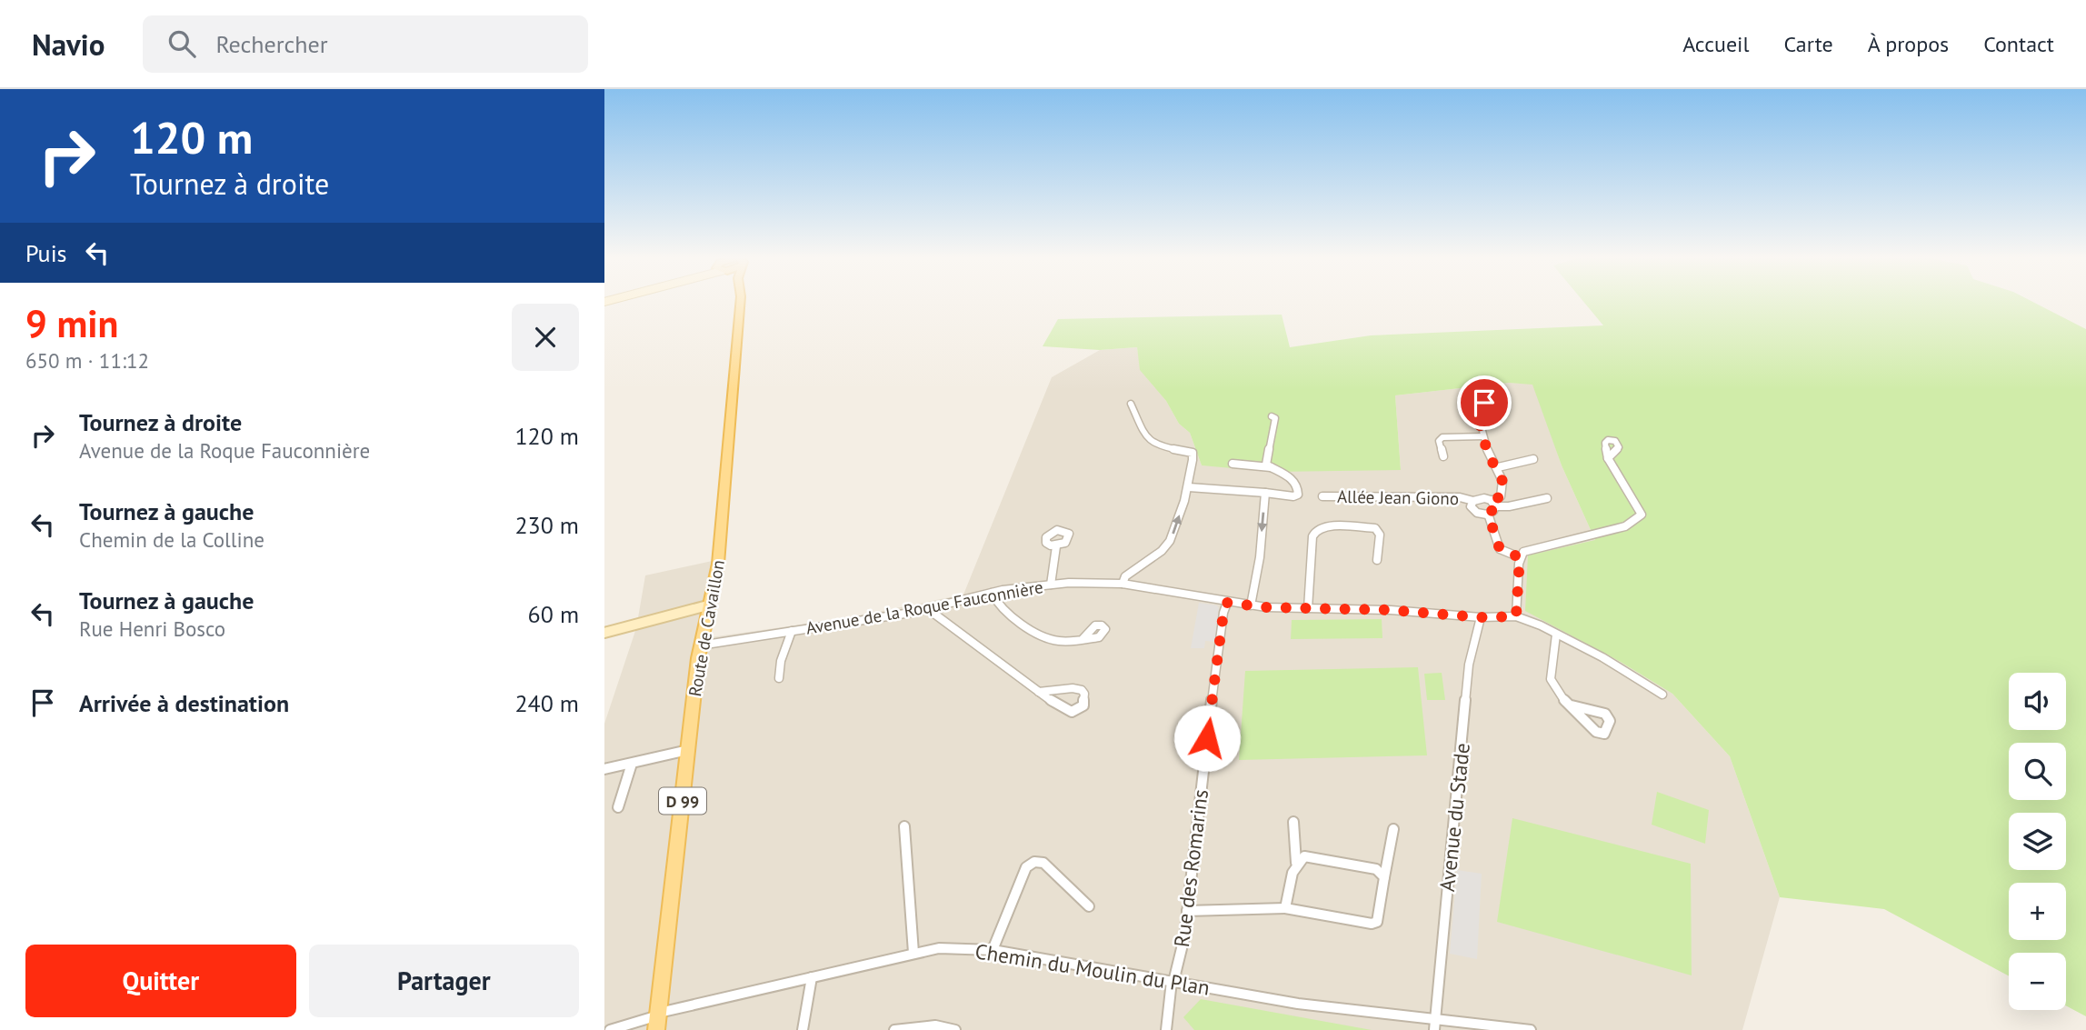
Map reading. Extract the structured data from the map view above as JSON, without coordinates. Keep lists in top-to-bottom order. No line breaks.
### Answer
{"streets":{"main road":["Route de Cavaillon","D 99"],"street":["Allée Jean Giono","Avenue de la Roque Fauconnière","Avenue du Stade","Rue des Romarins","Chemin du Moulin du Plan"]},"crossings":[["Avenue de la Roque Fauconnière","Route de Cavaillon"],["Avenue de la Roque Fauconnière","Avenue du Stade"],["Avenue de la Roque Fauconnière","Rue des Romarins"],["Route de Cavaillon","Chemin du Moulin du Plan"],["Avenue du Stade","Chemin du Moulin du Plan"],["Rue des Romarins","Chemin du Moulin du Plan"]],"page":{"header":"Navio","search":"Rechercher","nav":["Accueil","Carte","À propos","Contact"],"turn":["120 m","Tournez à droite"],"then":"Puis","heading":["9 min","650 m · 11:12"],"list":[{"name":"Tournez à droite","note":"Avenue de la Roque Fauconnière","value":"120 m"},{"name":"Tournez à gauche","note":"Chemin de la Colline","value":"230 m"},{"name":"Tournez à gauche","note":"Rue Henri Bosco","value":"60 m"},{"name":"Arrivée à destination","value":"240 m"}],"map_buttons":["+","−"],"buttons":["Quitter","Partager"]}}
